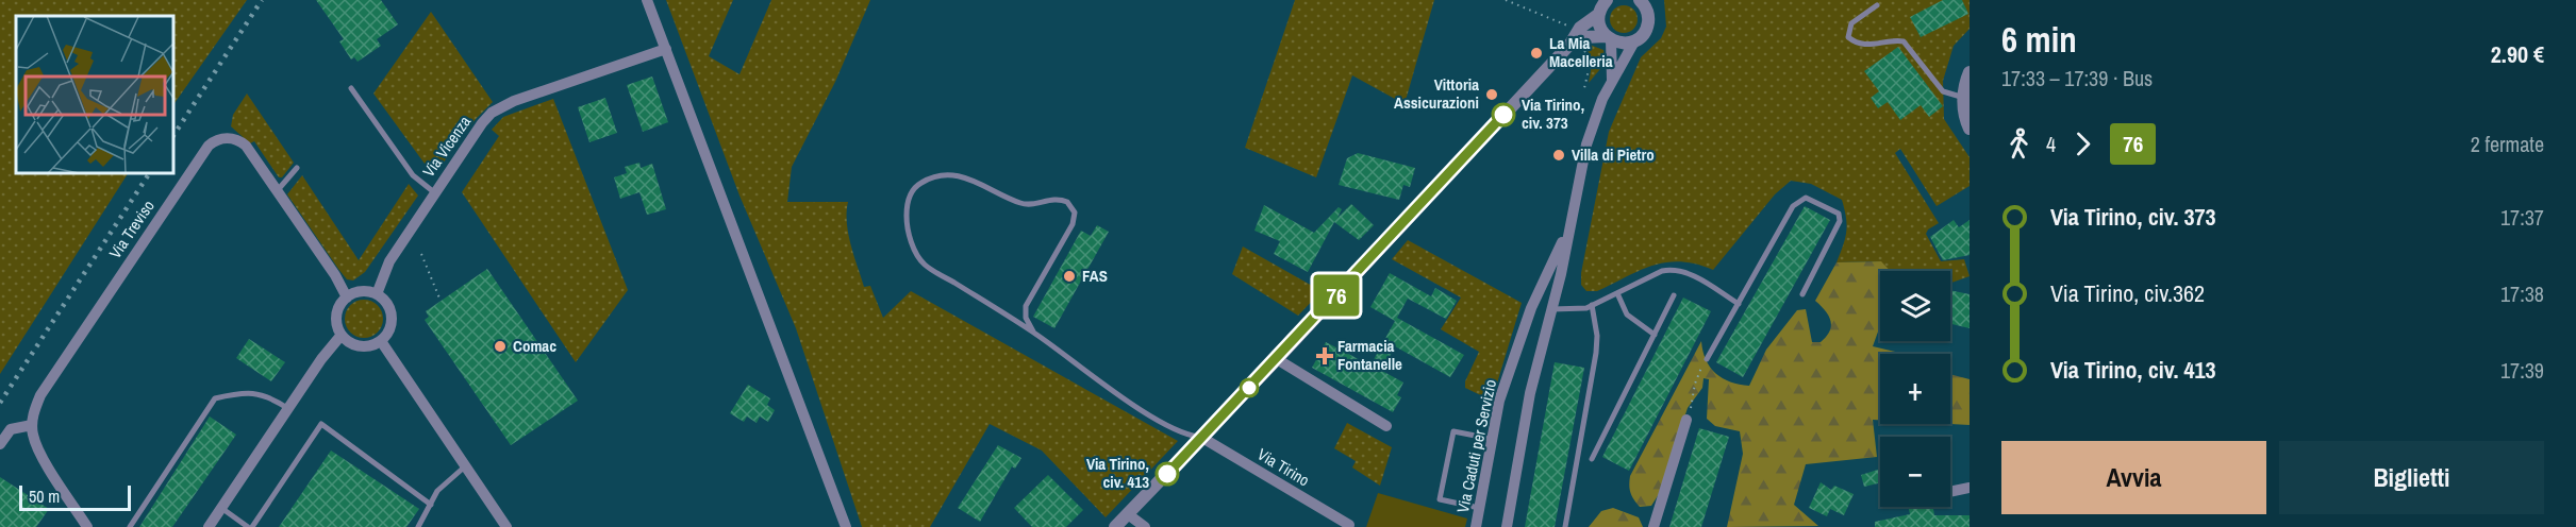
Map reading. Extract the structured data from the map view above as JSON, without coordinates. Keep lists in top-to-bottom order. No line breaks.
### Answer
{"streets":{"street":["Via Vicenza","Via Treviso","Via Caduti per Servizio","Via Tirino"]},"crossings":[["Via Vicenza","Via Treviso"]],"places":{"other":["La Mia Macelleria","Vittoria Assicurazioni","Via Tirino, civ. 373","Villa di Pietro","FAS","Comac","Via Tirino, civ. 413"],"health":["Farmacia Fontanelle"]},"lines":["bus line 76"],"scale_bar":"50 m","page":{"on_map":"76","heading":["6 min","17:33 – 17:39 · Bus","2.90 €"],"legs":["4","76","2 fermate"],"list":[{"name":"Via Tirino, civ. 373","value":"17:37"},{"name":"Via Tirino, civ.362","value":"17:38"},{"name":"Via Tirino, civ. 413","value":"17:39"}],"map_buttons":["+","−"],"buttons":["Avvia","Biglietti"],"scale":"50 m"}}
